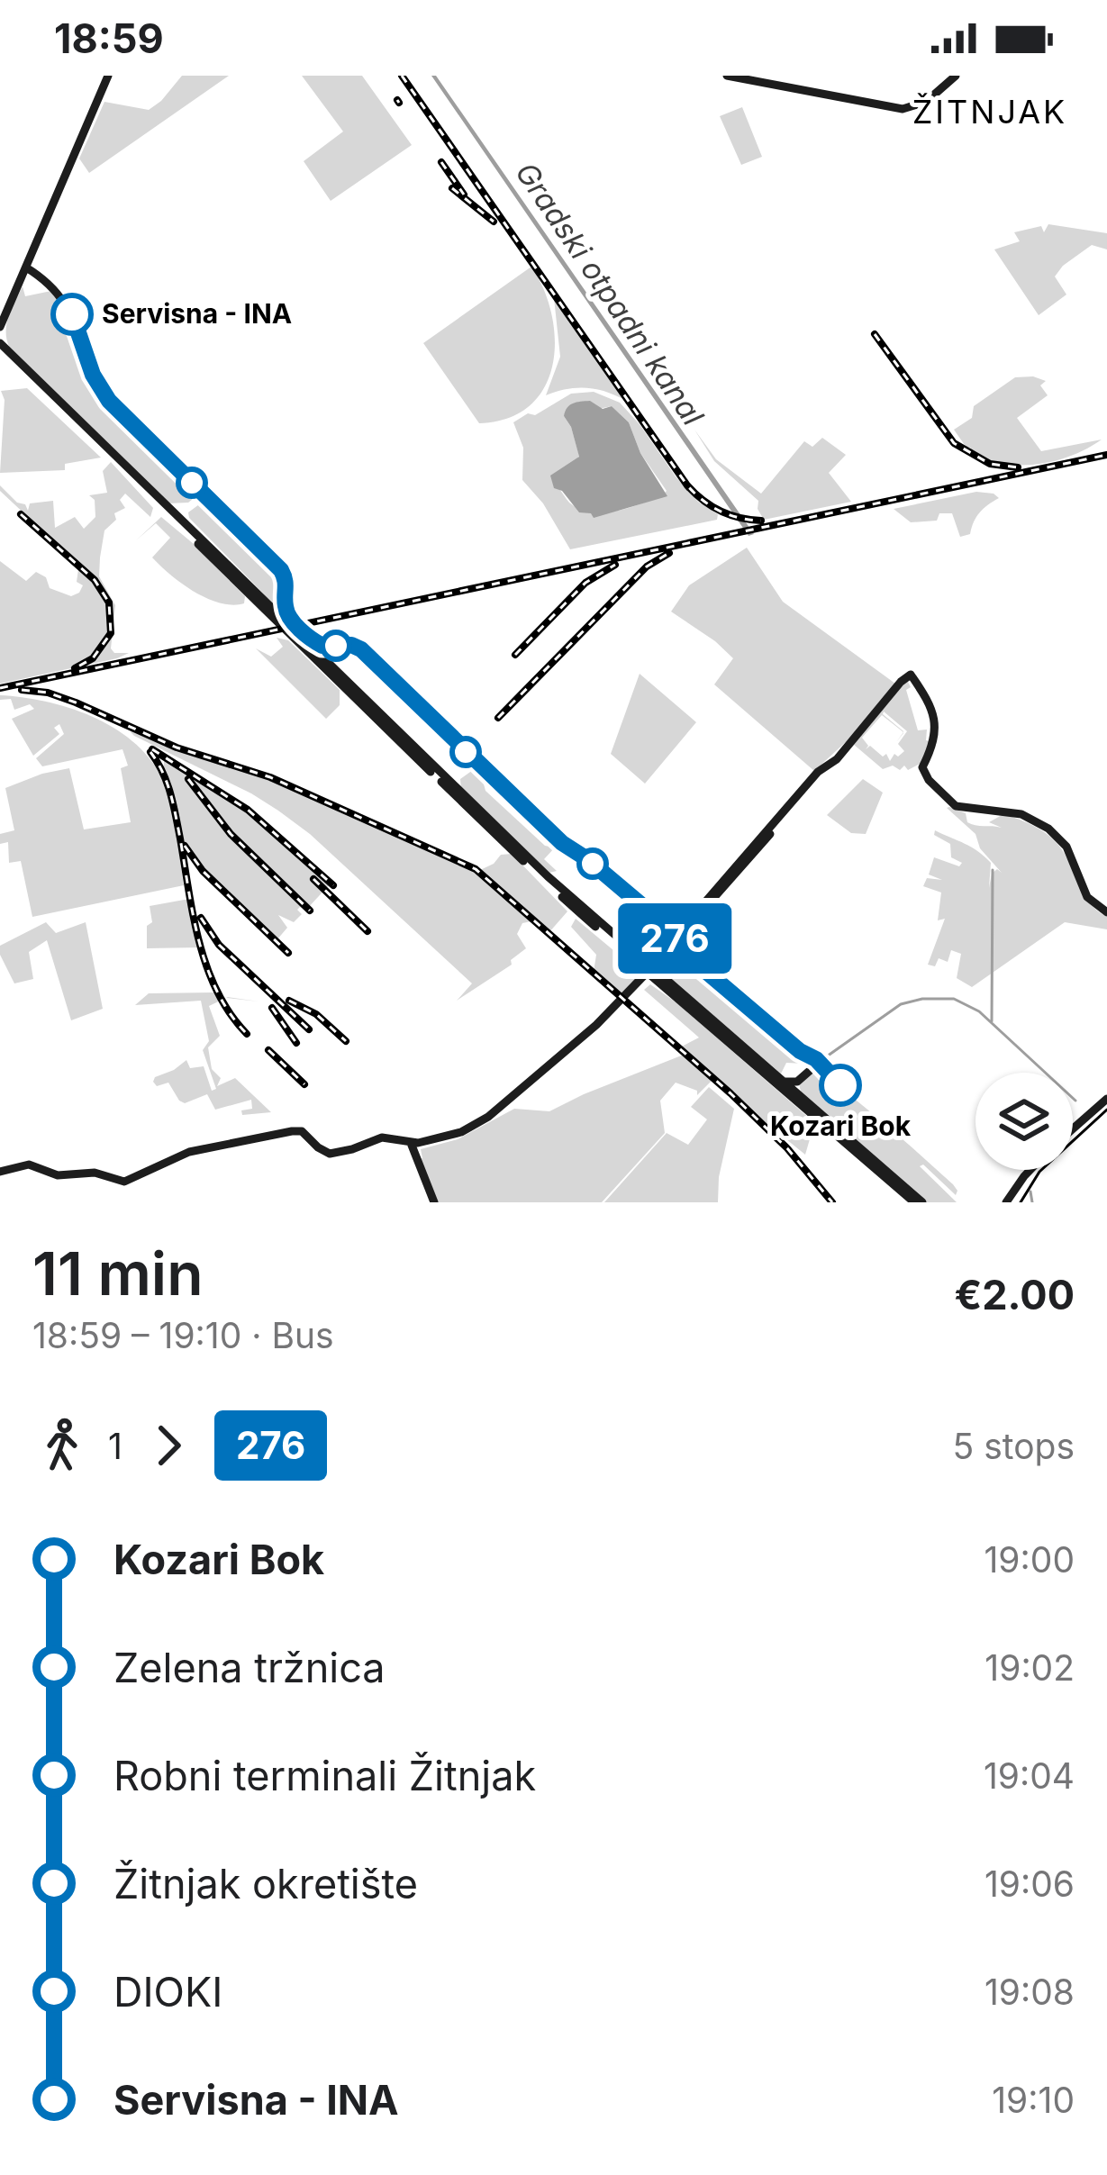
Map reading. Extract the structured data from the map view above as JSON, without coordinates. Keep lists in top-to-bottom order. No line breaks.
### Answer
{"districts":["ŽITNJAK"],"water":["Gradski otpadni kanal"],"places":["Servisna - INA","Kozari Bok"],"lines":["bus line 276"],"page":{"status":"18:59","on_map":"276","heading":["11 min","18:59 – 19:10 · Bus","€2.00"],"legs":["1","276","5 stops"],"list":[{"name":"Kozari Bok","value":"19:00"},{"name":"Zelena tržnica","value":"19:02"},{"name":"Robni terminali Žitnjak","value":"19:04"},{"name":"Žitnjak okretište","value":"19:06"},{"name":"DIOKI","value":"19:08"},{"name":"Servisna - INA","value":"19:10"}]}}
